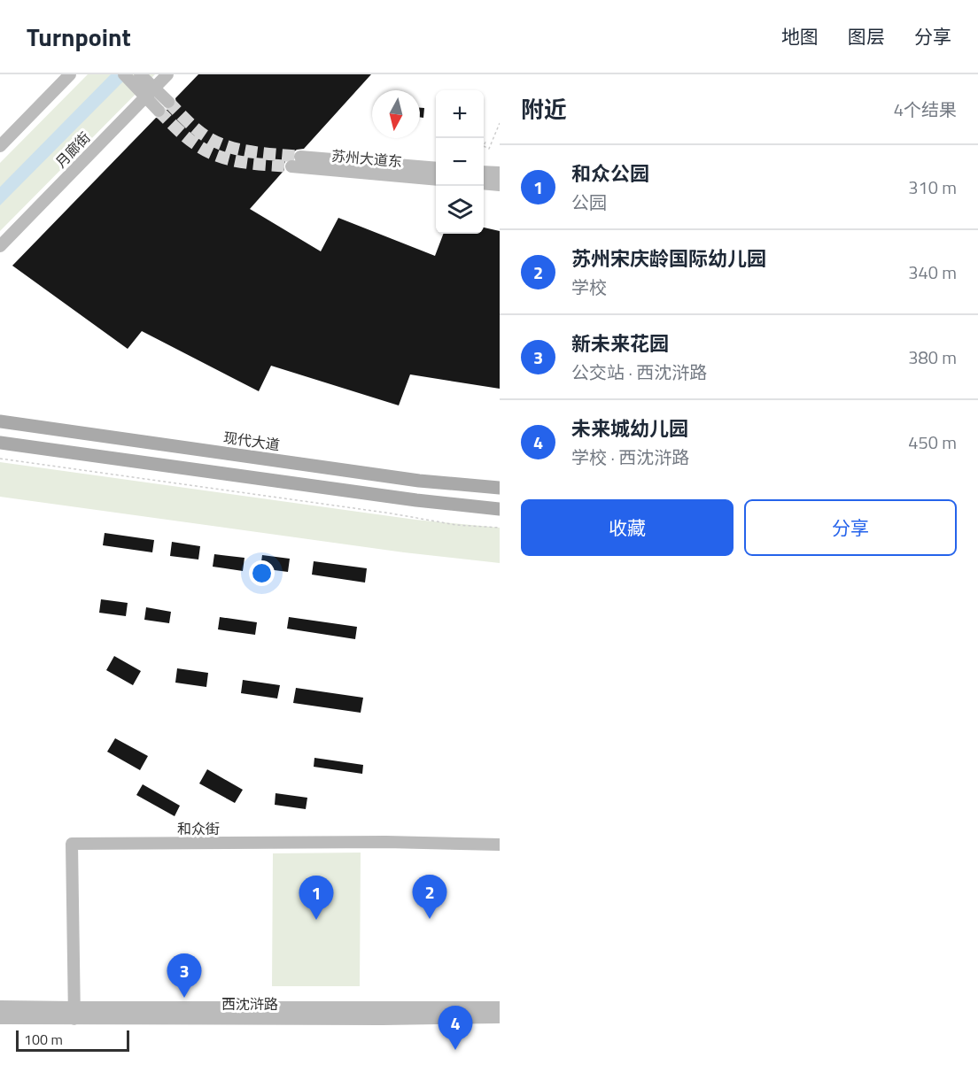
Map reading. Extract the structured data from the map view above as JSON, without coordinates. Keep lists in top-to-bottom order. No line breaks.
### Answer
{"streets":{"main road":["月廊街","苏州大道东","现代大道","和众街","西沈浒路"]},"crossings":[["和众街","西沈浒路"]],"scale_bar":"100 m","north":"bottom","page":{"header":"Turnpoint","nav":["地图","图层","分享"],"heading":["附近","4个结果"],"map_buttons":["+","−"],"list":[{"mark":"1","name":"和众公园","note":"公园","value":"310 m"},{"mark":"2","name":"苏州宋庆龄国际幼儿园","note":"学校","value":"340 m"},{"mark":"3","name":"新未来花园","note":"公交站 · 西沈浒路","value":"380 m"},{"mark":"4","name":"未来城幼儿园","note":"学校 · 西沈浒路","value":"450 m"}],"buttons":["收藏","分享"],"pins":["2","1","3","4"],"scale":"100 m"}}
